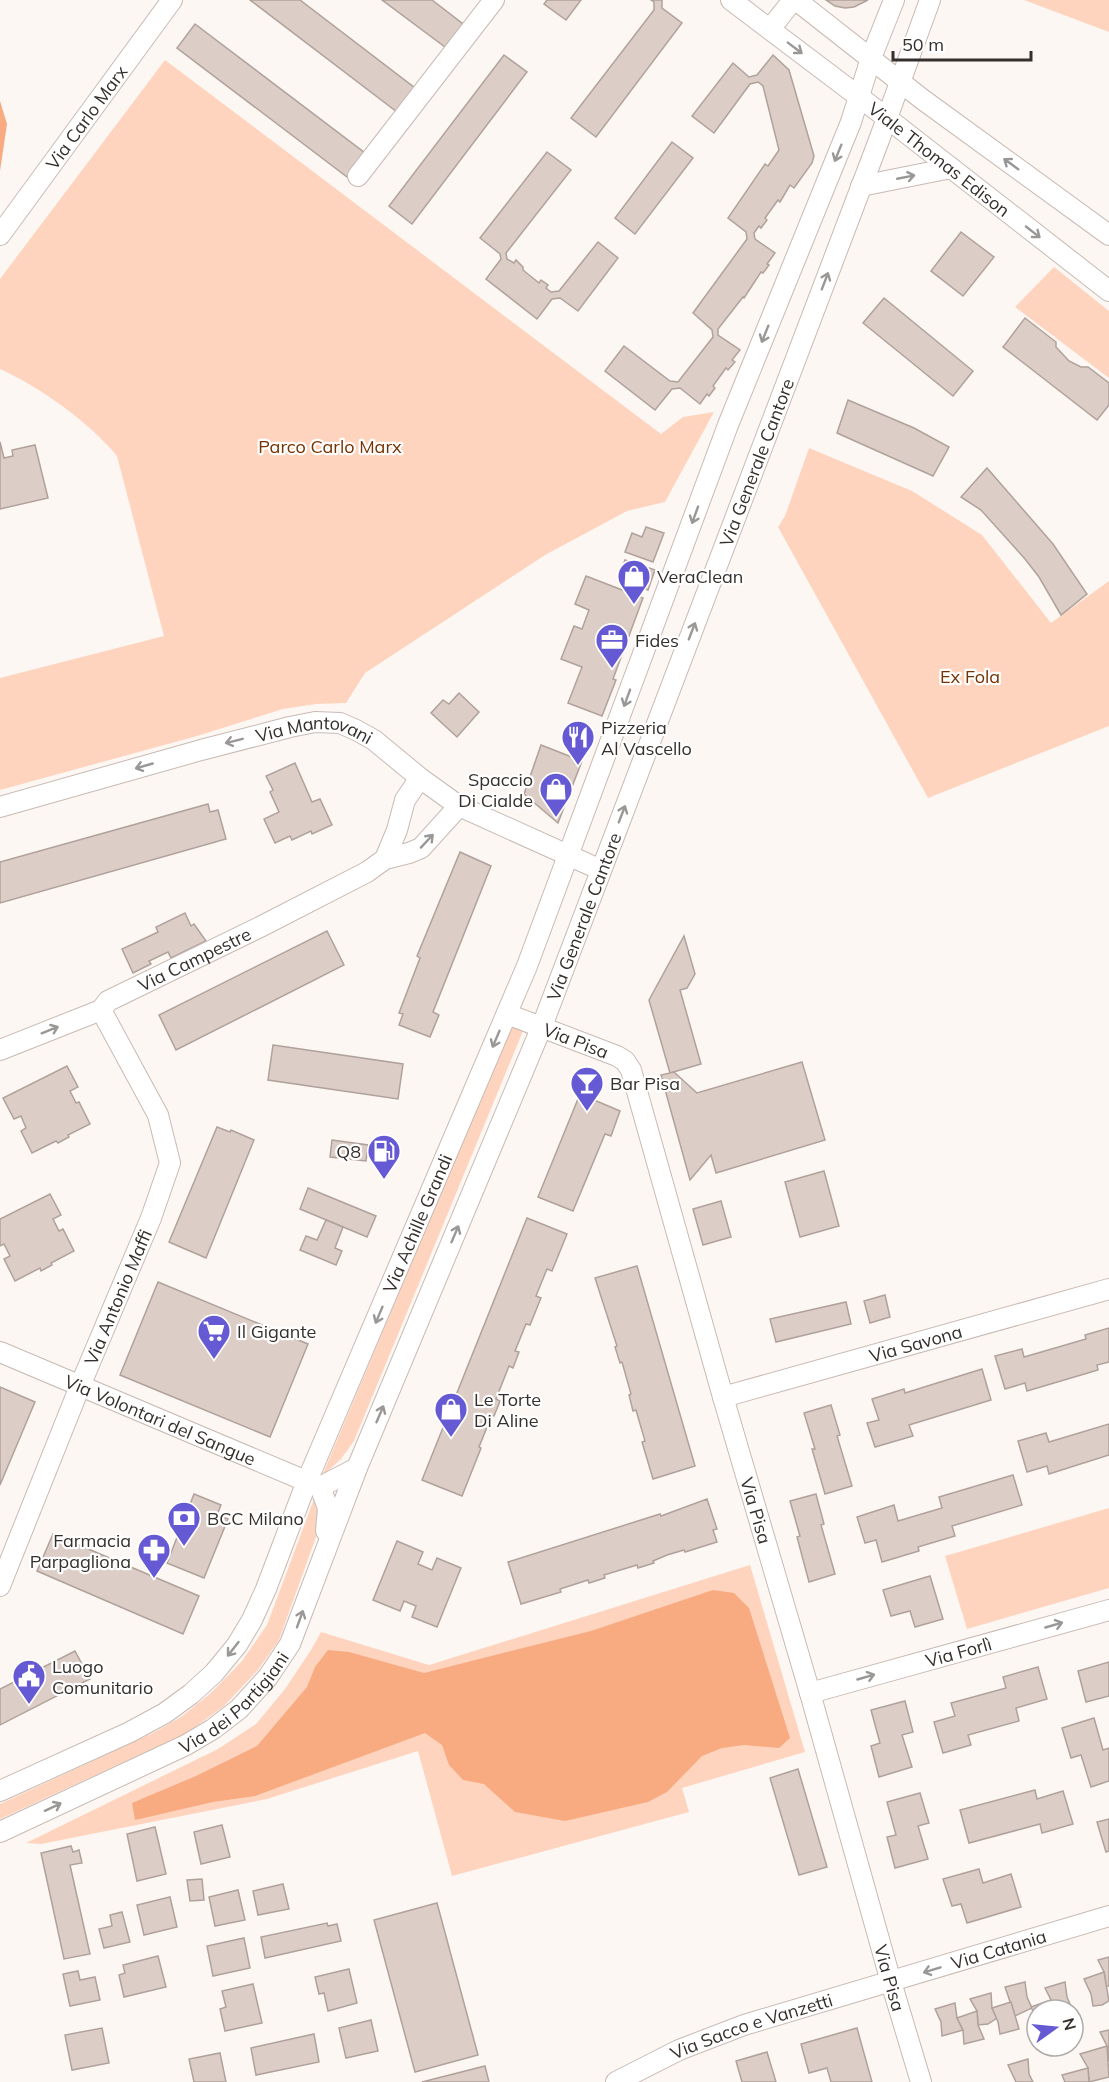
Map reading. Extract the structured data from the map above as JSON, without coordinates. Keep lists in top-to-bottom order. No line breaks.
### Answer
{"streets":{"street":["Via Carlo Marx","Viale Thomas Edison","Via Generale Cantore","Via Mantovani","Via Campestre","Via Pisa","Via Achille Grandi","Via Antonio Maffi","Via Savona","Via Volontari del Sangue","Via Forlì","Via dei Partigiani","Via Catania","Via Sacco e Vanzetti"]},"crossings":[["Viale Thomas Edison","Via Generale Cantore"],["Via Generale Cantore","Via Mantovani"],["Via Generale Cantore","Via Pisa"],["Via Generale Cantore","Via Achille Grandi"],["Via Mantovani","Via Campestre"],["Via Campestre","Via Antonio Maffi"],["Via Pisa","Via Achille Grandi"],["Via Pisa","Via Savona"],["Via Pisa","Via Forlì"],["Via Pisa","Via Catania"],["Via Pisa","Via Sacco e Vanzetti"],["Via Achille Grandi","Via Volontari del Sangue"],["Via Achille Grandi","Via dei Partigiani"],["Via Antonio Maffi","Via Volontari del Sangue"],["Via Volontari del Sangue","Via dei Partigiani"],["Via Catania","Via Sacco e Vanzetti"]],"one_way":["Via Mantovani","Via Campestre","Via Forlì","Via Catania"],"parks":["Parco Carlo Marx","Ex Fola"],"places":{"shop":["VeraClean","Spaccio Di Cialde","Le Torte Di Aline"],"office":["Fides"],"restaurant":["Pizzeria Al Vascello"],"bar":["Bar Pisa"],"fuel station":["Q8"],"supermarket":["Il Gigante"],"bank":["BCC Milano"],"pharmacy":["Farmacia Parpagliona"],"public building":["Luogo Comunitario"]},"scale_bar":"50 m","north":"right"}
